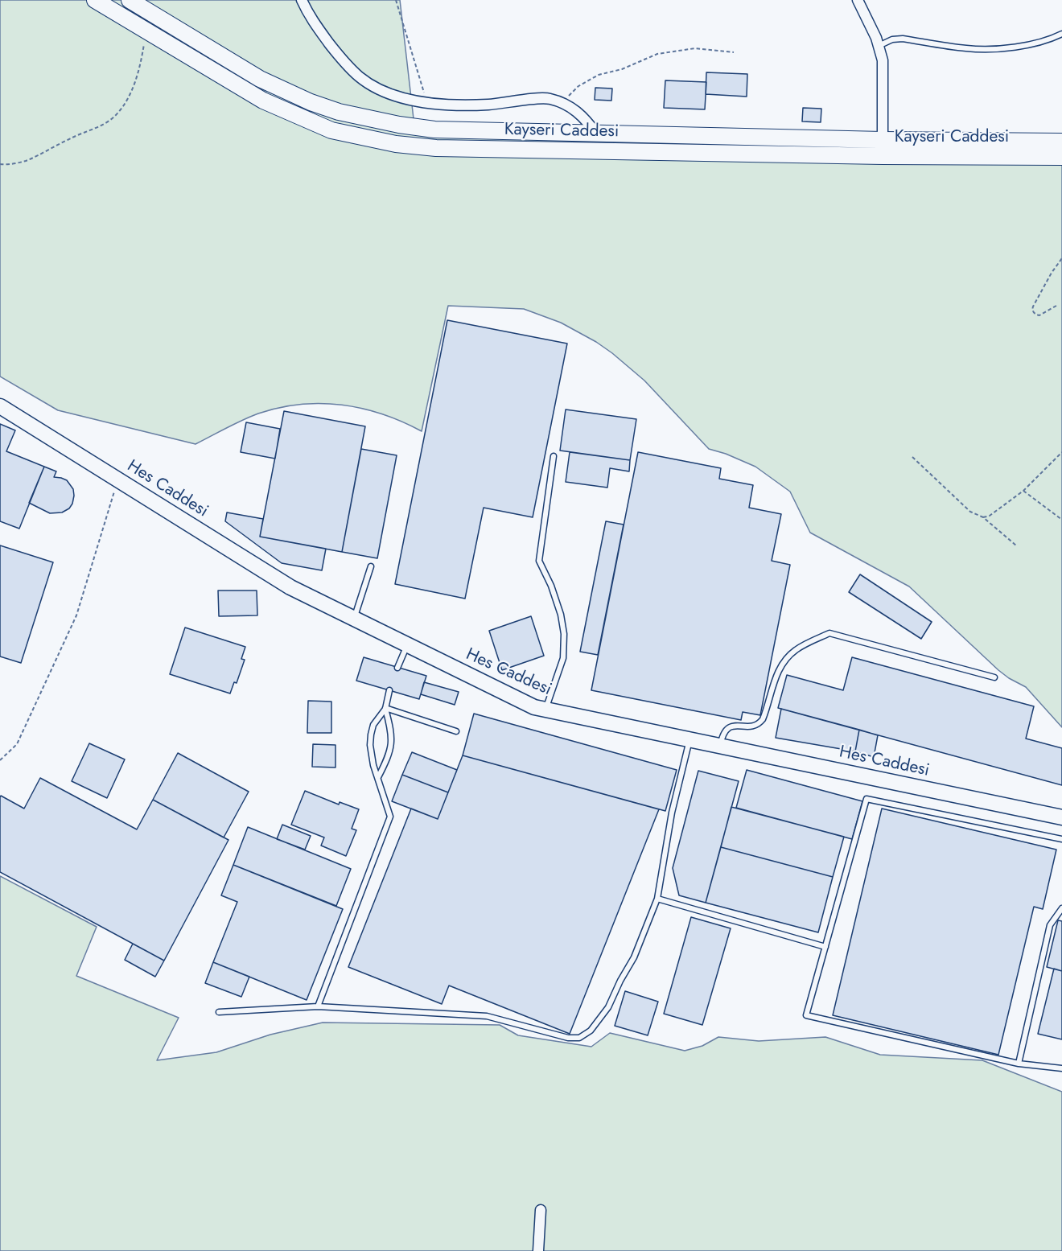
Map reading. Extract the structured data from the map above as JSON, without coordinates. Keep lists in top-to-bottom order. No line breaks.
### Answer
{"streets":{"main road":["Kayseri Caddesi"],"street":["Hes Caddesi"]}}
